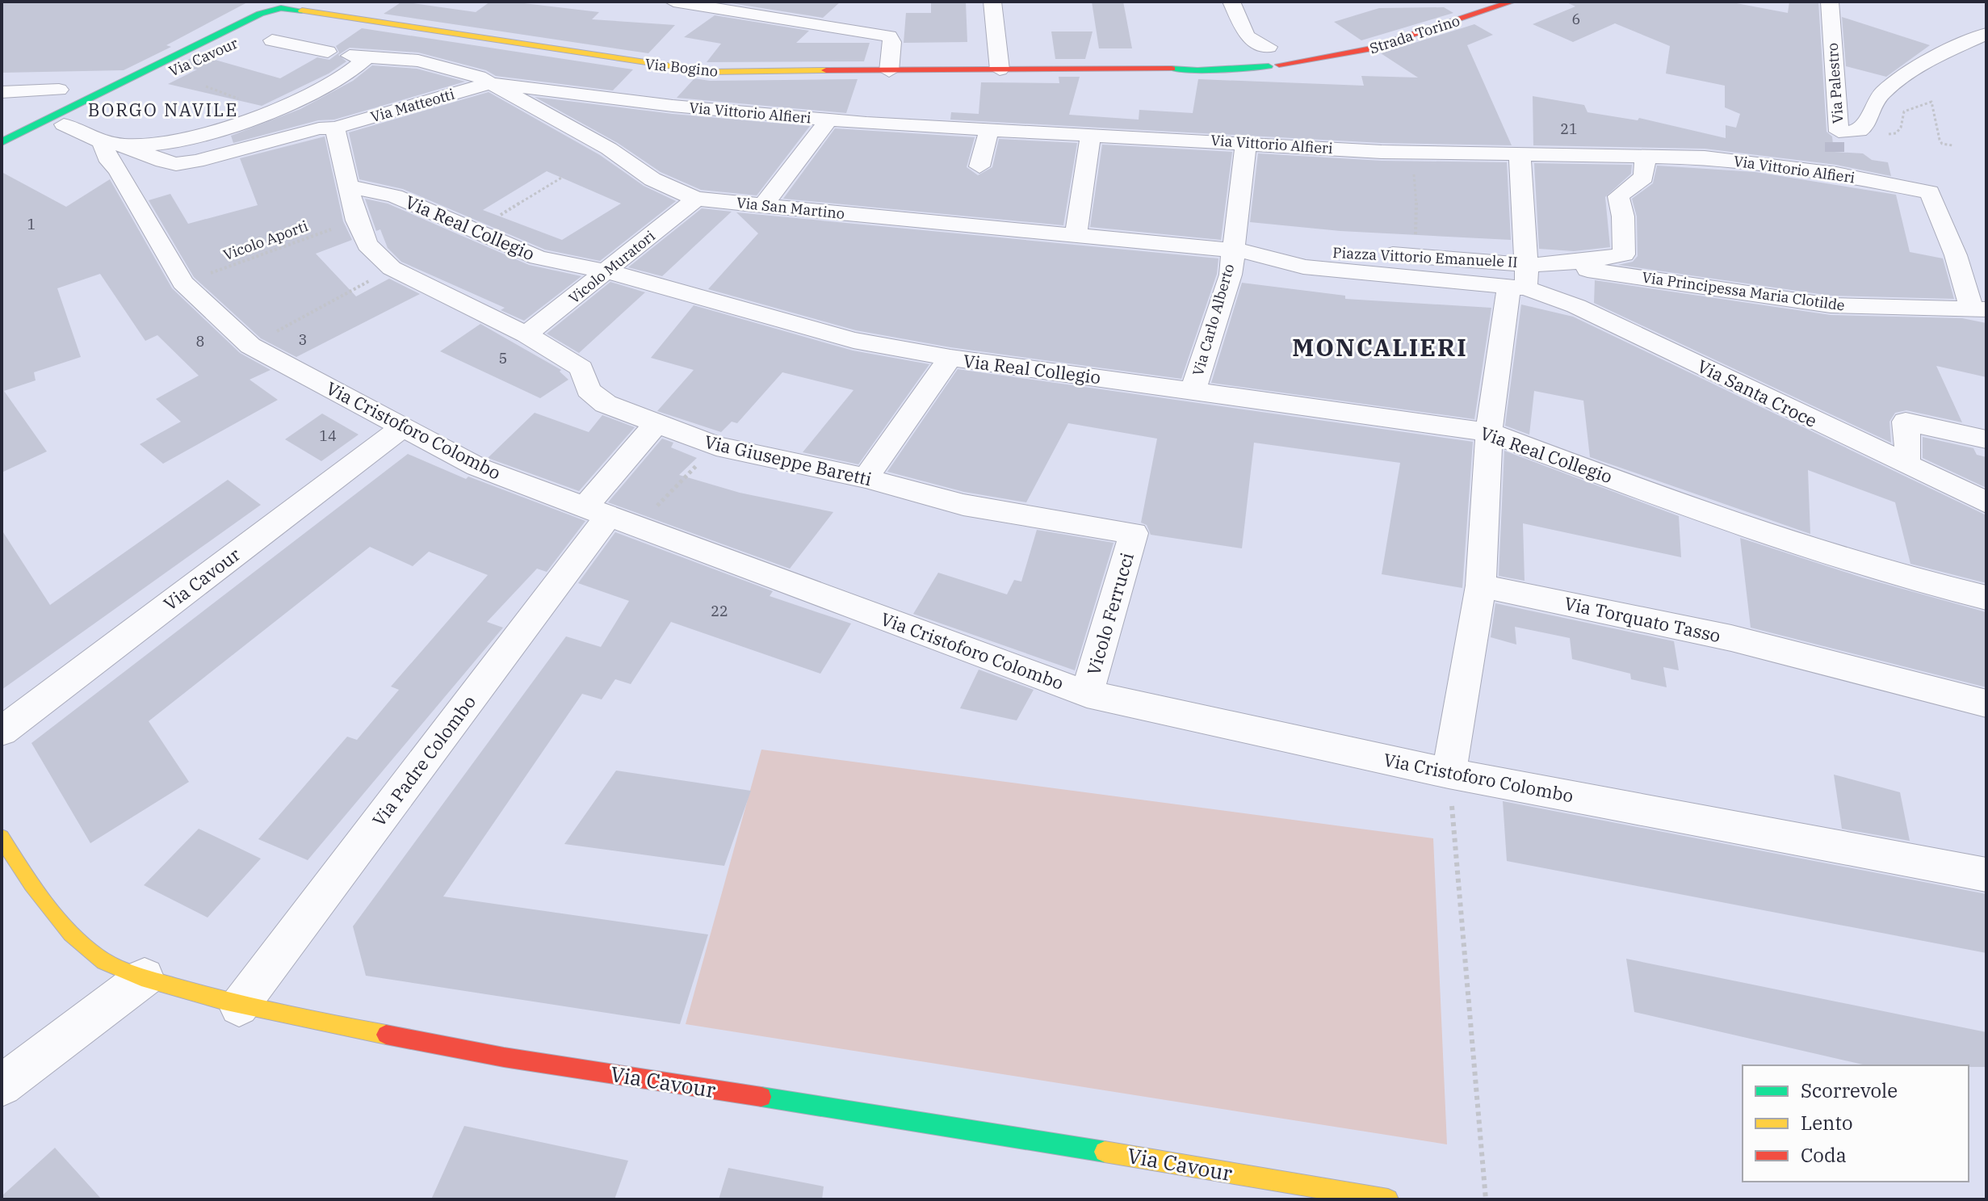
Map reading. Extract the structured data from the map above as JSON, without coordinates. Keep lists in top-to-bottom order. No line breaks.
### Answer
{"streets":{"main road":["Strada Torino","Via Cavour","Via Bogino"],"street":["Via Palestro","Via Matteotti","Via Vittorio Alfieri","Via San Martino","Via Real Collegio","Piazza Vittorio Emanuele II","Vicolo Muratori","Via Principessa Maria Clotilde","Via Carlo Alberto","Via Santa Croce","Via Cristoforo Colombo","Via Giuseppe Baretti","Vicolo Ferrucci","Via Torquato Tasso","Via Padre Colombo"],"path":["Vicolo Aporti"]},"crossings":[["Strada Torino","Via Bogino"],["Via Cavour","Via Bogino"],["Via Cavour","Via Cristoforo Colombo"],["Via Cavour","Via Padre Colombo"],["Via Palestro","Via Vittorio Alfieri"],["Via Matteotti","Via Vittorio Alfieri"],["Via Matteotti","Via San Martino"],["Via Vittorio Alfieri","Via San Martino"],["Via Vittorio Alfieri","Via Principessa Maria Clotilde"],["Via Vittorio Alfieri","Via Carlo Alberto"],["Via San Martino","Piazza Vittorio Emanuele II"],["Via San Martino","Vicolo Muratori"],["Via San Martino","Via Carlo Alberto"],["Via Real Collegio","Vicolo Muratori"],["Via Real Collegio","Via Carlo Alberto"],["Via Real Collegio","Via Giuseppe Baretti"],["Vicolo Aporti","Via Cristoforo Colombo"],["Vicolo Aporti","Via Giuseppe Baretti"],["Piazza Vittorio Emanuele II","Via Santa Croce"],["Vicolo Muratori","Via Giuseppe Baretti"],["Via Cristoforo Colombo","Vicolo Ferrucci"],["Via Cristoforo Colombo","Via Padre Colombo"],["Via Giuseppe Baretti","Vicolo Ferrucci"],["Via Giuseppe Baretti","Via Padre Colombo"]],"districts":["BORGO NAVILE","MONCALIERI"],"house_numbers":["6","21","1","3","8","5","14","22"],"legend":["Scorrevole","Lento","Coda"]}
